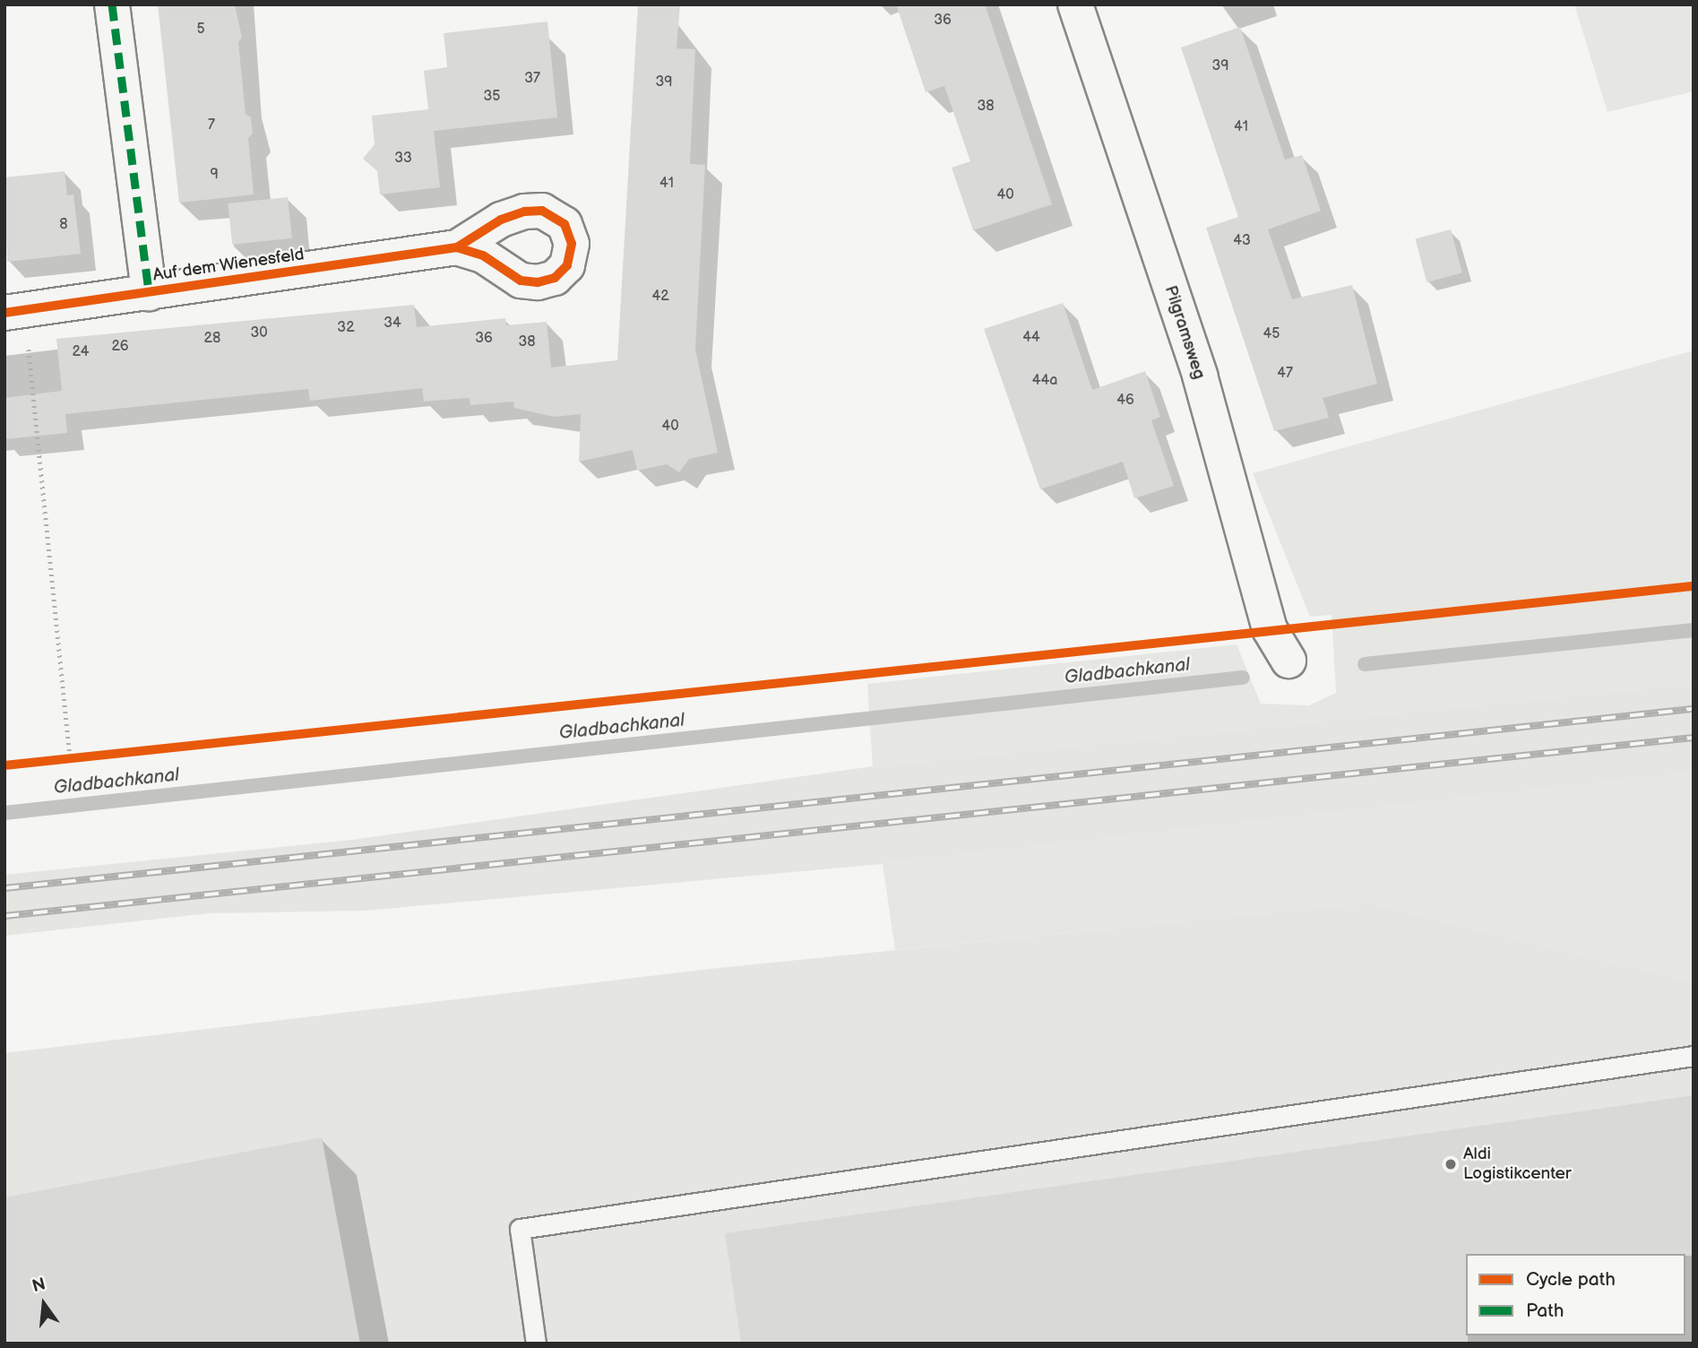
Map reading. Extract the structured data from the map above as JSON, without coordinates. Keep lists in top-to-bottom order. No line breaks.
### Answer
{"streets":{"street":["Auf dem Wienesfeld","Pilgramsweg"]},"water":["Gladbachkanal"],"places":["Aldi Logistikcenter"],"house_numbers":["36","5","39","37","39","35","38","7","41","33","9","41","40","8","43","42","34","32","30","45","44","28","36","38","26","24","47","44a","46","40"],"legend":["Cycle path","Path"],"north":"top"}
